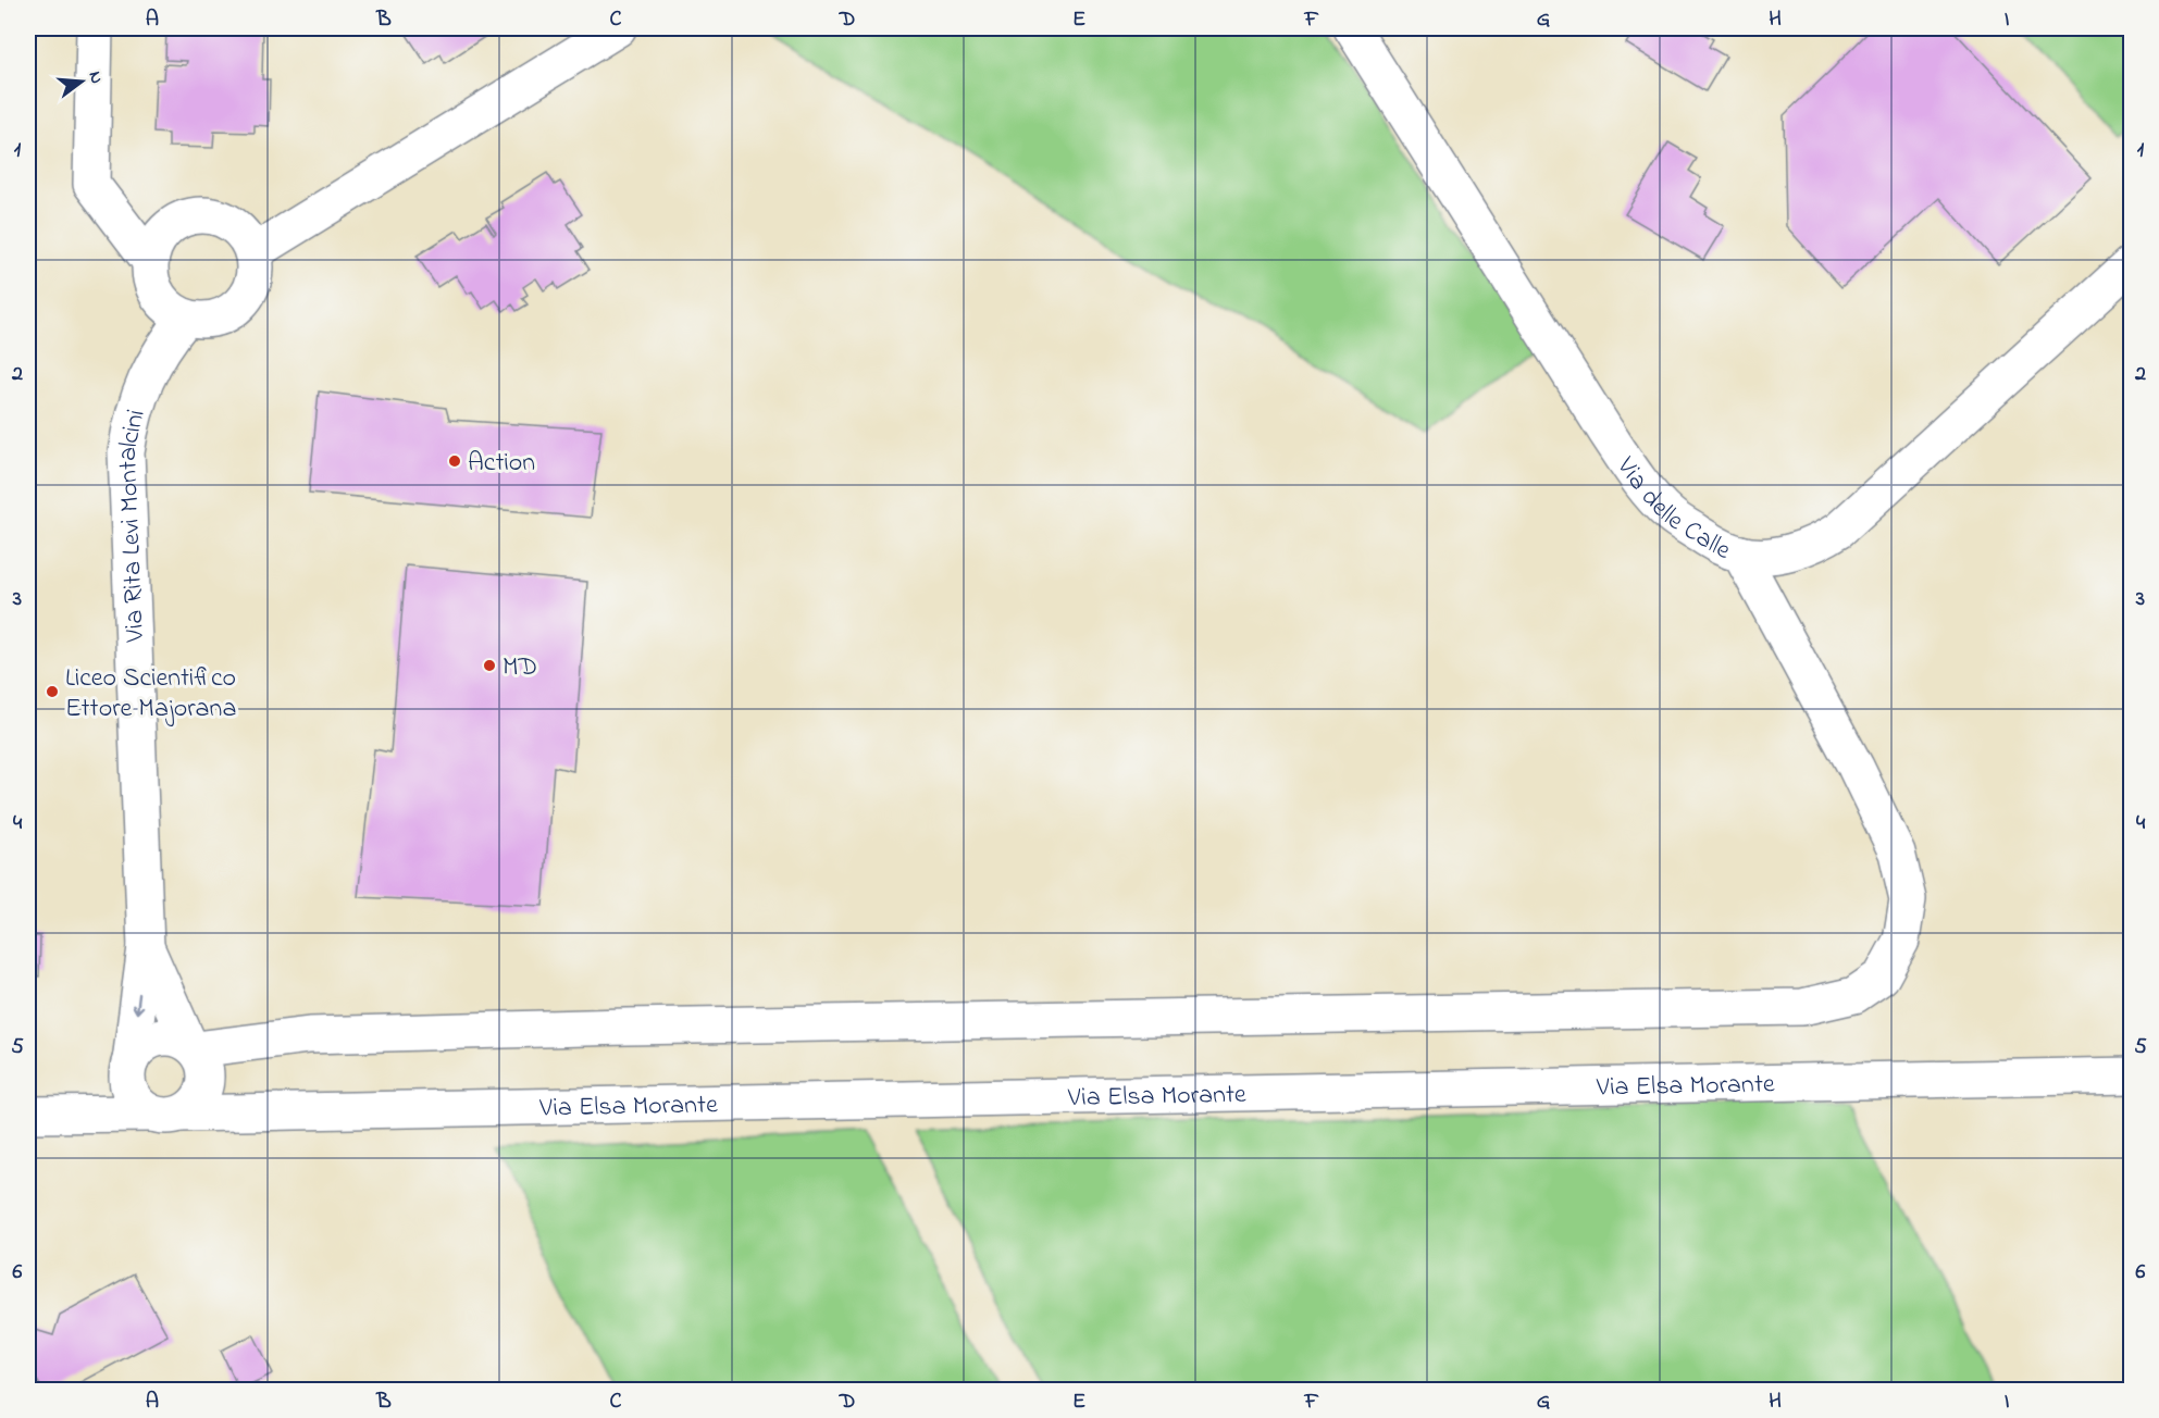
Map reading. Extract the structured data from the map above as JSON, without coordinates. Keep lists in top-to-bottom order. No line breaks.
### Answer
{"streets":{"street":["Via delle Calle","Via Rita Levi Montalcini","Via Elsa Morante"]},"crossings":[["Via Rita Levi Montalcini","Via Elsa Morante"]],"places":["Action","MD","Liceo Scientifico Ettore Majorana"],"north":"right","grid":{"columns":["A","B","C","D","E","F","G","H","I"],"rows":["1","2","3","4","5","6"]}}
